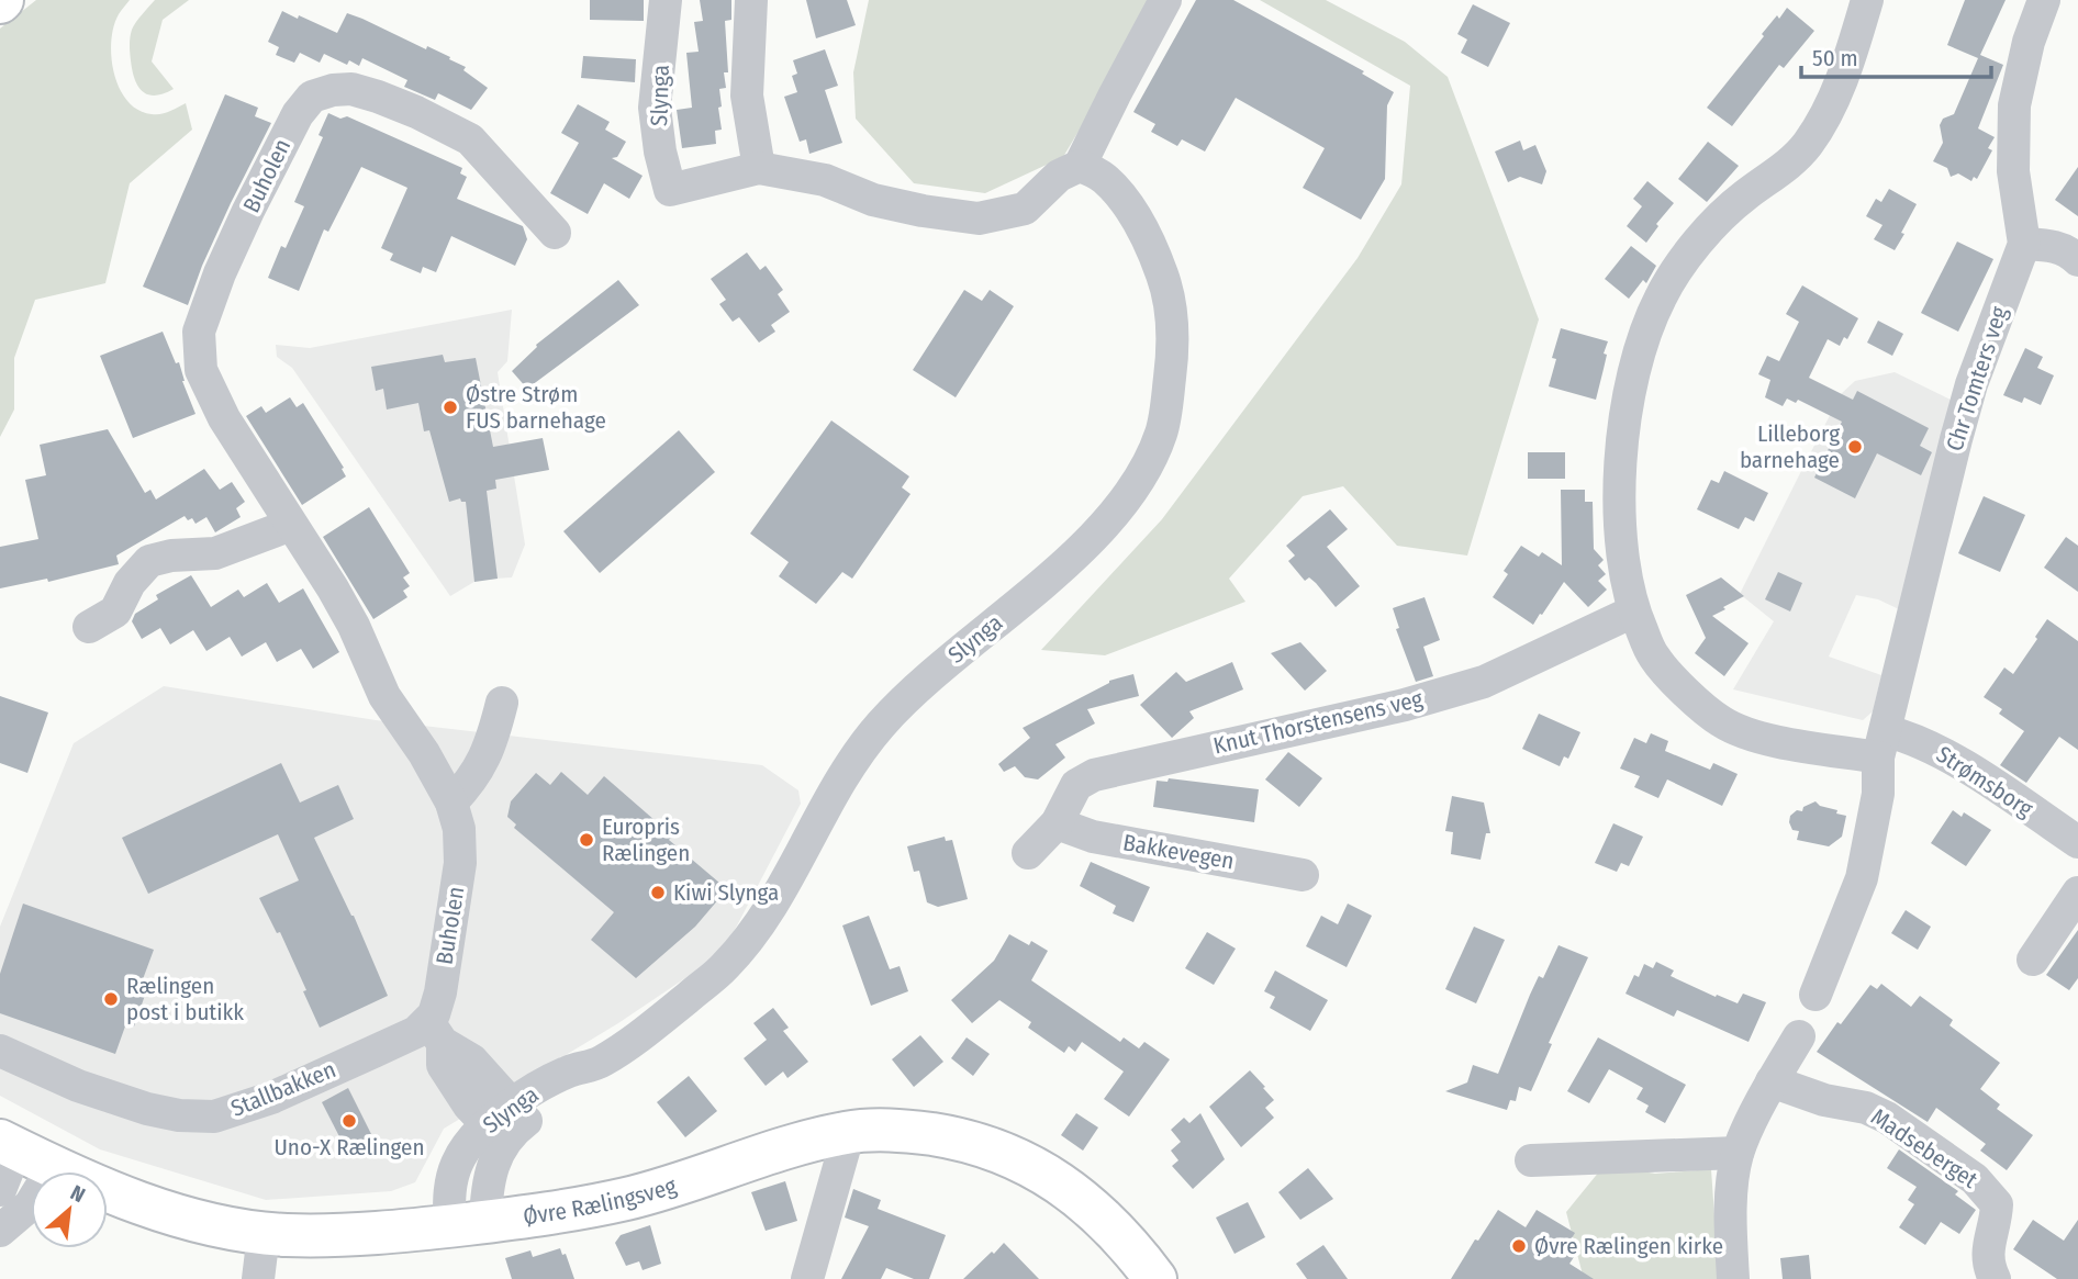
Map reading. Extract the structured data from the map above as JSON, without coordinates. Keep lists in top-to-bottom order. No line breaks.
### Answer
{"streets":{"main road":["Øvre Rælingsveg"],"street":["Slynga","Buholen","Chr Tomters veg","Knut Thorstensens veg","Strømsborg","Bakkevegen","Stallbakken","Madseberget"]},"crossings":[["Slynga","Øvre Rælingsveg"],["Buholen","Stallbakken"],["Chr Tomters veg","Strømsborg"],["Knut Thorstensens veg","Strømsborg"],["Knut Thorstensens veg","Bakkevegen"]],"places":["Østre Strøm FUS barnehage","Lilleborg barnehage","Europris Rælingen","Kiwi Slynga","Rælingen post i butikk","Uno-X Rælingen","Øvre Rælingen kirke"],"scale_bar":"50 m","north":"top right"}
